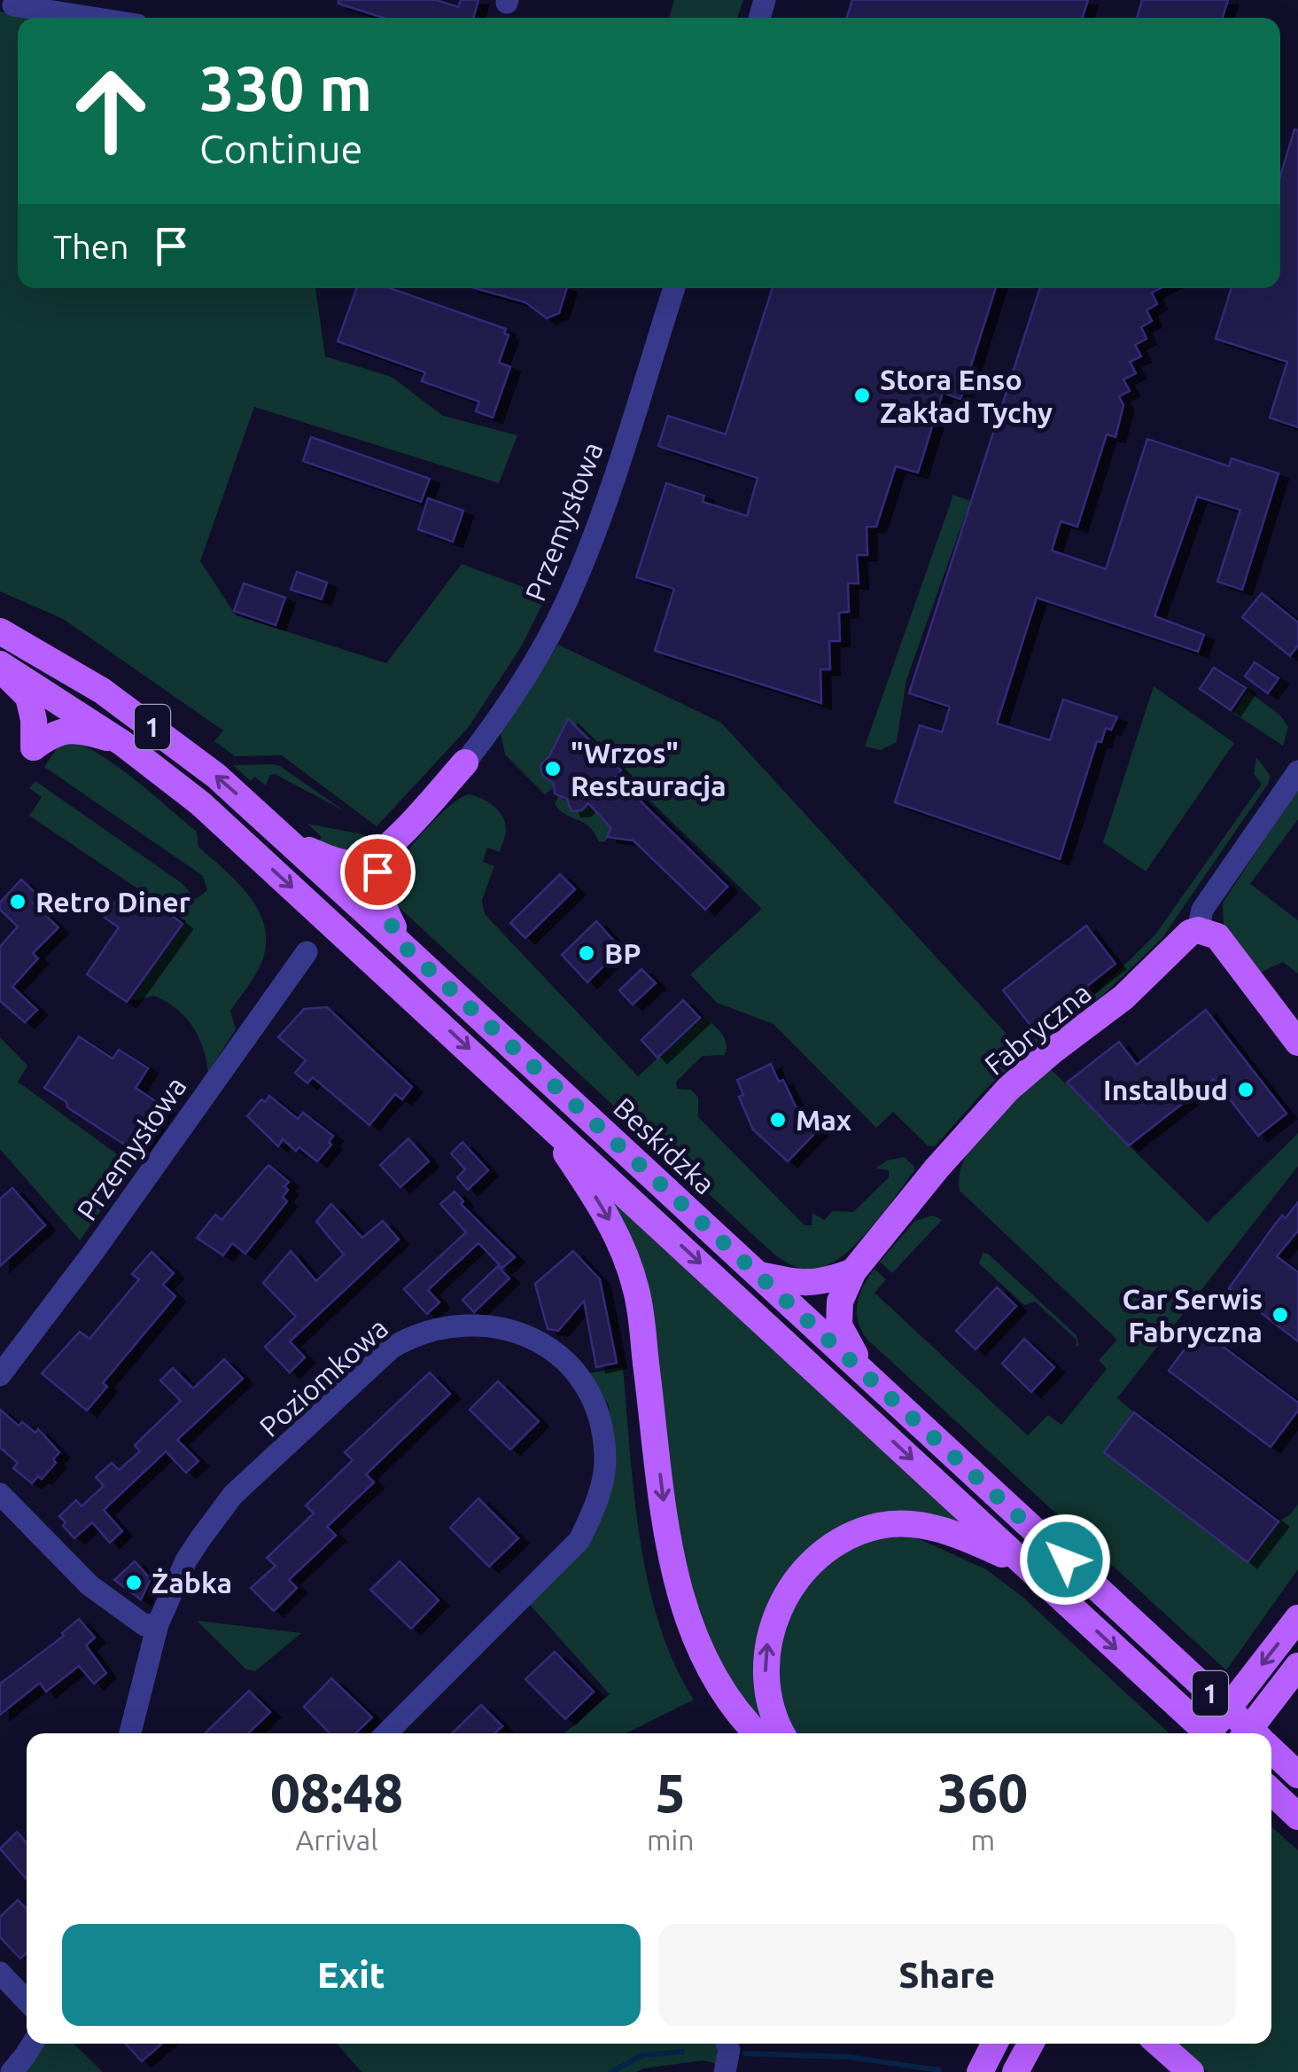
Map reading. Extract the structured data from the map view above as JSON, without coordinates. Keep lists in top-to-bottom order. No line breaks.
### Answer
{"streets":{"main road":["1","Fabryczna","Beskidzka"],"street":["Przemysłowa","Poziomkowa"]},"places":["Stora Enso Zakład Tychy","\"Wrzos\" Restauracja","Retro Diner","BP","Instalbud","Max","Car Serwis Fabryczna","Żabka"],"page":{"turn":["330 m","Continue"],"then":"Then","eta":["08:48","Arrival","5","min","360","m"],"buttons":["Exit","Share"]}}
